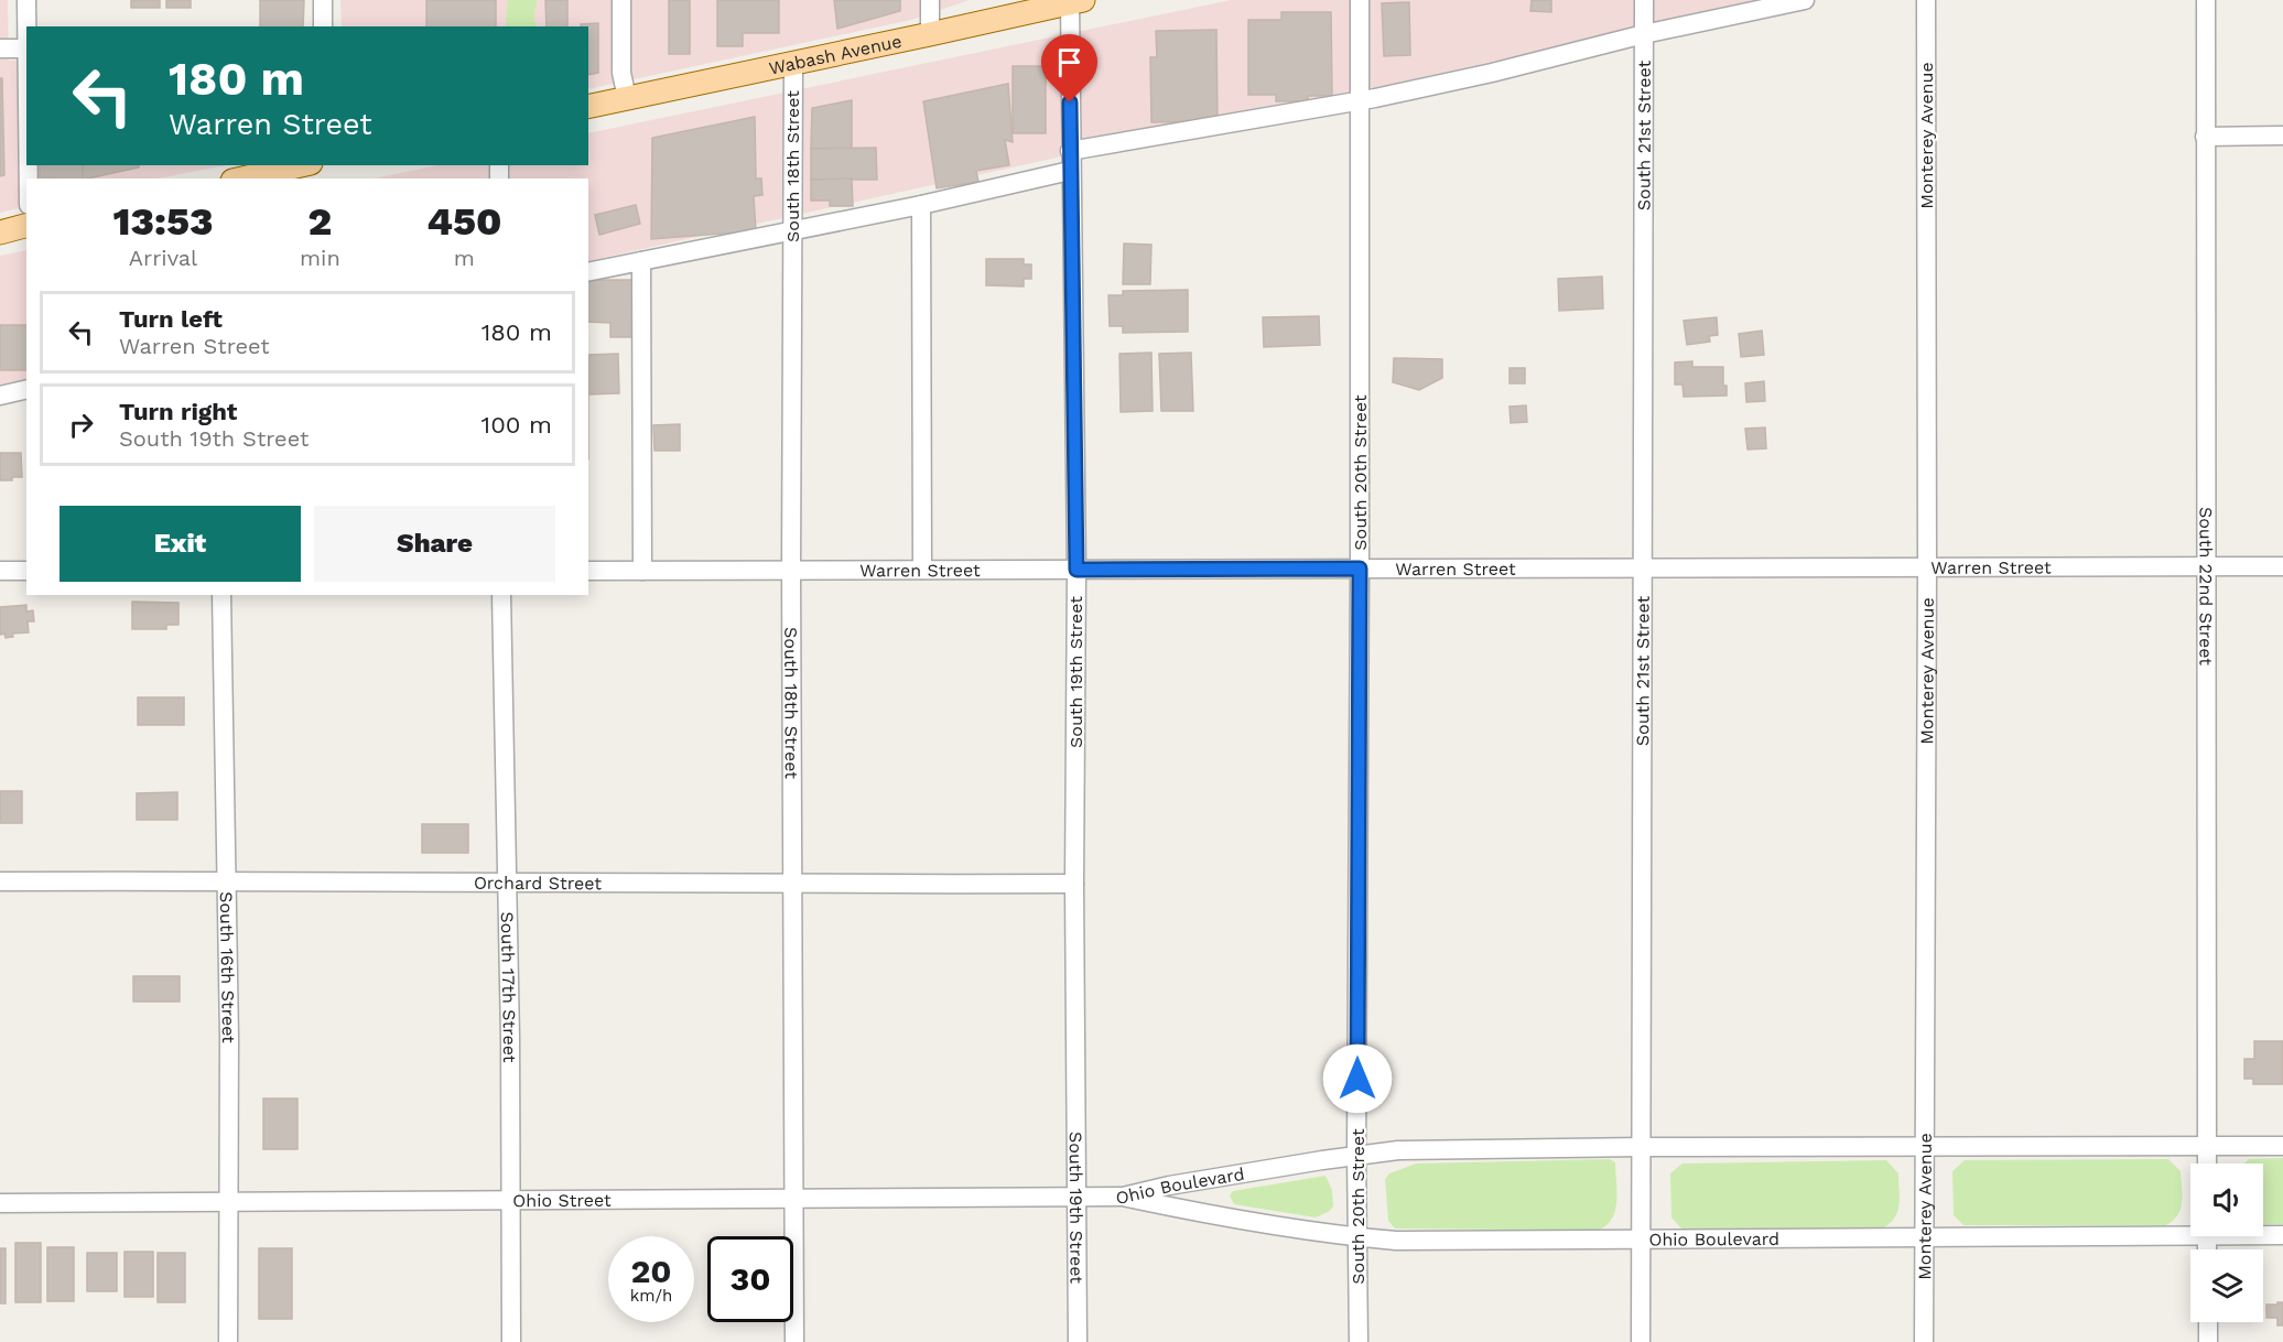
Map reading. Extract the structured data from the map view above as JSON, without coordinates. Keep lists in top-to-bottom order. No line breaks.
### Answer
{"streets":{"main road":["Wabash Avenue"],"street":["South 21st Street","Monterey Avenue","South 18th Street","South 20th Street","Warren Street","South 22nd Street","South 19th Street","Orchard Street","South 16th Street","South 17th Street","Ohio Boulevard","Ohio Street"]},"crossings":[["Wabash Avenue","South 18th Street"],["Wabash Avenue","South 19th Street"],["South 21st Street","Warren Street"],["South 21st Street","Ohio Boulevard"],["Monterey Avenue","Warren Street"],["Monterey Avenue","Ohio Boulevard"],["South 18th Street","Warren Street"],["South 18th Street","Orchard Street"],["South 18th Street","Ohio Street"],["South 20th Street","Warren Street"],["South 20th Street","Ohio Boulevard"],["Warren Street","South 22nd Street"],["Warren Street","South 19th Street"],["South 22nd Street","Ohio Boulevard"],["South 19th Street","Orchard Street"],["South 19th Street","Ohio Street"],["Orchard Street","South 16th Street"],["Orchard Street","South 17th Street"],["South 16th Street","Ohio Street"],["South 17th Street","Ohio Street"],["Ohio Boulevard","Ohio Street"]],"page":{"turn":["180 m","Warren Street"],"eta":["13:53","Arrival","2","min","450","m"],"list":[{"name":"Turn left","note":"Warren Street","value":"180 m"},{"name":"Turn right","note":"South 19th Street","value":"100 m"}],"buttons":["Exit","Share"],"speed":"20 km/h","limit":"30"}}
